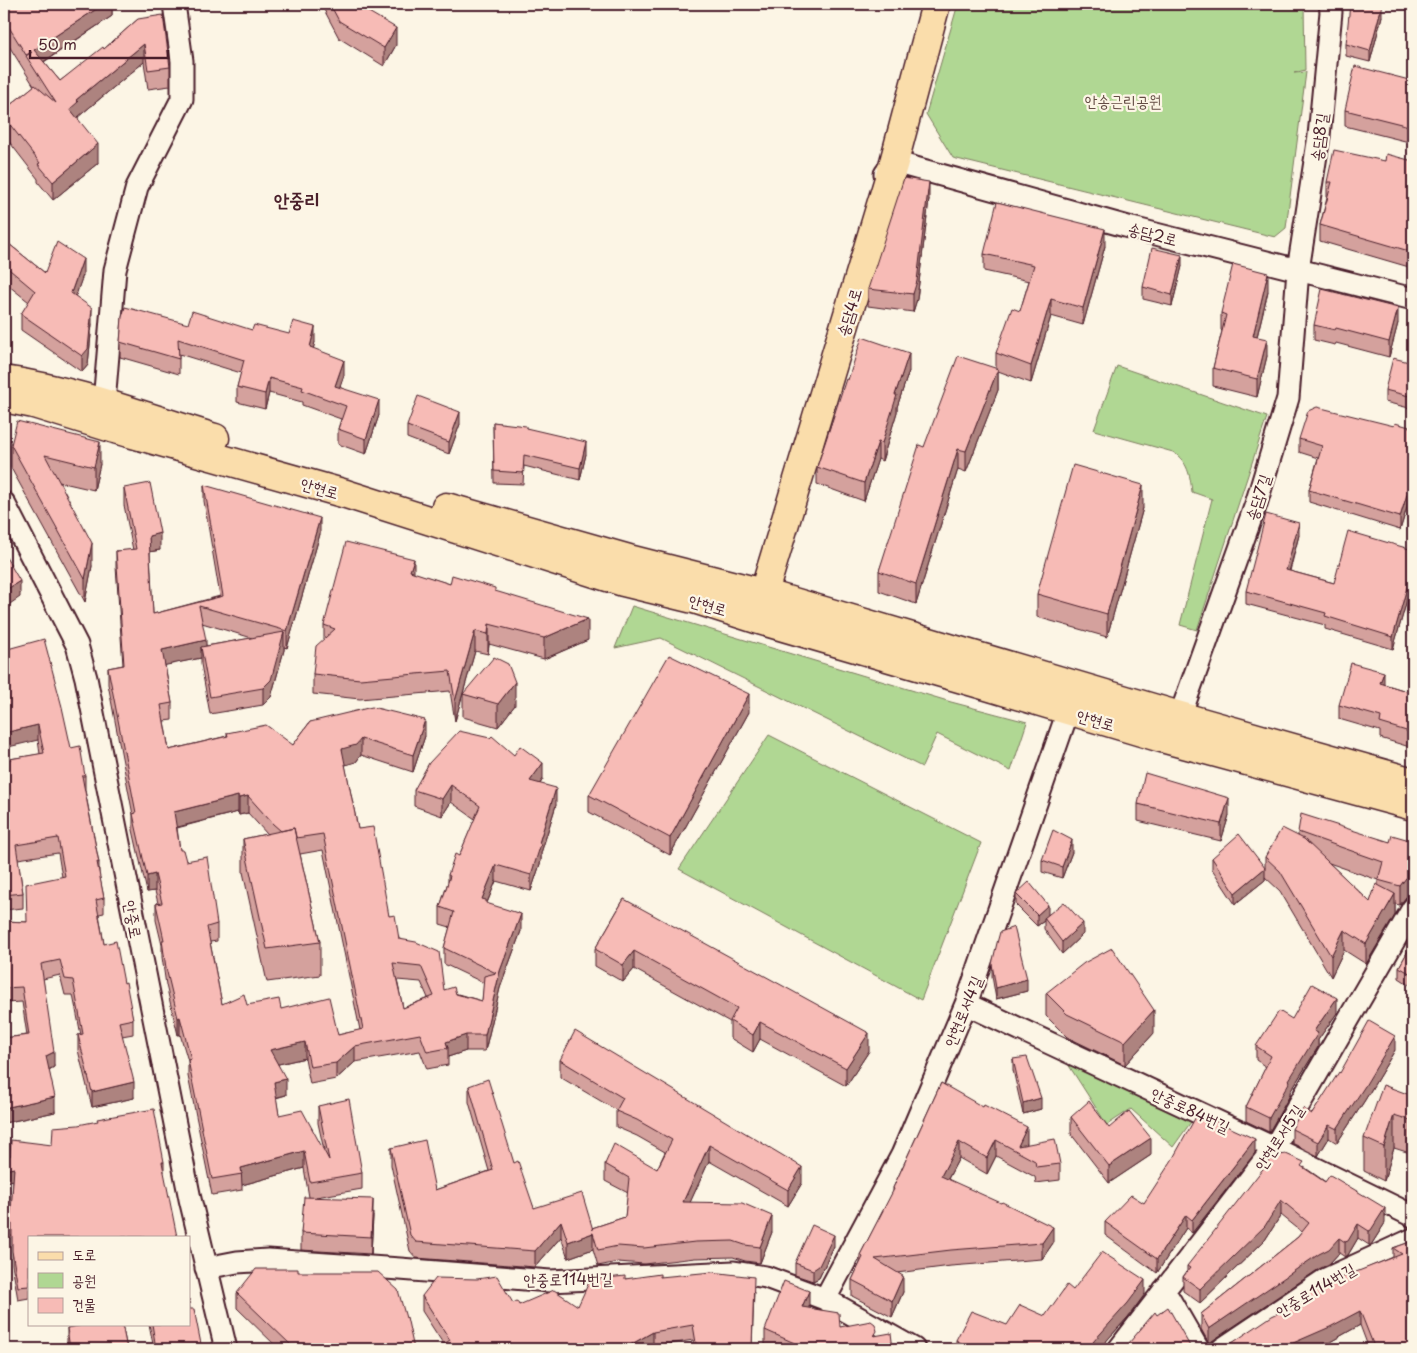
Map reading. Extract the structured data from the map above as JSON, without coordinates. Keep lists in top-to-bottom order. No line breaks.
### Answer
{"streets":{"main road":["송담4로","안현로"],"street":["송담8길","송담2로","송담7길","안중로","안현로서4길","안중로84번길","안현로서5길","안중로114번길"]},"crossings":[["송담8길","송담2로"],["송담8길","송담7길"],["송담2로","송담4로"],["송담2로","송담7길"],["송담4로","안현로"],["안현로","송담7길"],["안현로","안현로서4길"],["안중로","안중로114번길"],["안현로서4길","안중로84번길"],["안현로서4길","안중로114번길"],["안중로84번길","안현로서5길"]],"districts":["안중리"],"parks":["안송근린공원"],"legend":["도로","공원","건물"],"scale_bar":"50 m"}
